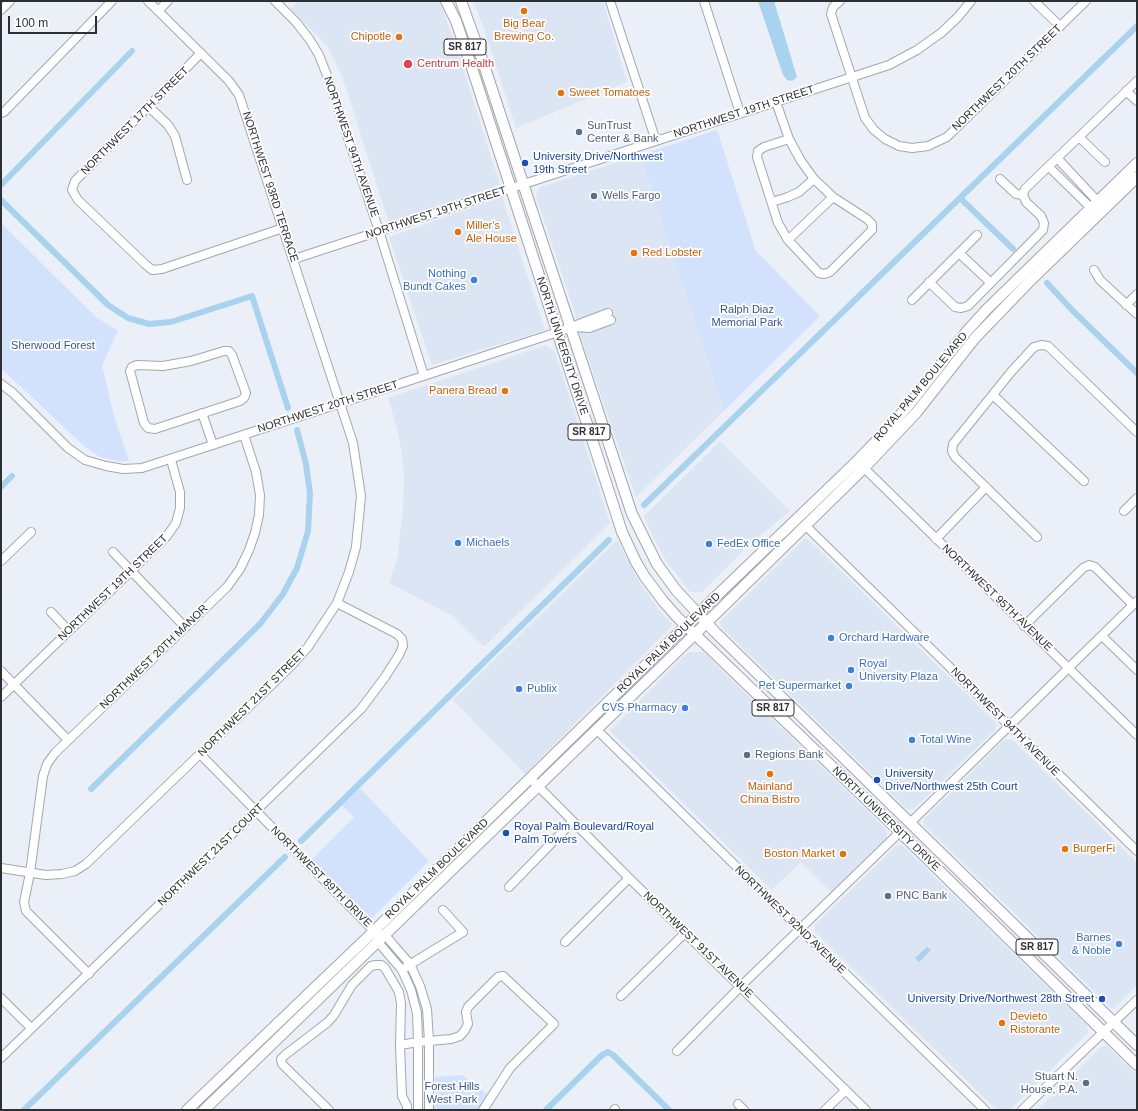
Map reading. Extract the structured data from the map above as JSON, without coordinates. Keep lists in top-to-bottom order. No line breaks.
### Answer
{"streets":{"main road":["SR 817","NORTH UNIVERSITY DRIVE","ROYAL PALM BOULEVARD"],"street":["NORTHWEST 20TH STREET","NORTHWEST 19TH STREET","NORTHWEST 17TH STREET","NORTHWEST 94TH AVENUE","NORTHWEST 93RD TERRACE","NORTHWEST 95TH AVENUE","NORTHWEST 20TH MANOR","NORTHWEST 21ST STREET","NORTHWEST 21ST COURT","NORTHWEST 89TH DRIVE","NORTHWEST 92ND AVENUE","NORTHWEST 91ST AVENUE"]},"crossings":[["NORTHWEST 20TH STREET","NORTHWEST 19TH STREET"],["NORTHWEST 20TH STREET","NORTHWEST 94TH AVENUE"],["NORTHWEST 20TH STREET","NORTHWEST 93RD TERRACE"],["NORTHWEST 20TH STREET","NORTH UNIVERSITY DRIVE"],["NORTHWEST 20TH STREET","NORTHWEST 20TH MANOR"],["NORTHWEST 20TH STREET","NORTHWEST 21ST STREET"],["NORTHWEST 19TH STREET","NORTHWEST 94TH AVENUE"],["NORTHWEST 19TH STREET","NORTHWEST 93RD TERRACE"],["NORTHWEST 19TH STREET","NORTH UNIVERSITY DRIVE"],["NORTHWEST 17TH STREET","NORTHWEST 93RD TERRACE"],["NORTHWEST 94TH AVENUE","ROYAL PALM BOULEVARD"],["NORTHWEST 93RD TERRACE","NORTHWEST 21ST STREET"],["NORTH UNIVERSITY DRIVE","ROYAL PALM BOULEVARD"],["ROYAL PALM BOULEVARD","NORTHWEST 95TH AVENUE"],["ROYAL PALM BOULEVARD","NORTHWEST 89TH DRIVE"],["ROYAL PALM BOULEVARD","NORTHWEST 92ND AVENUE"],["ROYAL PALM BOULEVARD","NORTHWEST 91ST AVENUE"],["NORTHWEST 20TH MANOR","NORTHWEST 21ST STREET"],["NORTHWEST 20TH MANOR","NORTHWEST 21ST COURT"],["NORTHWEST 21ST STREET","NORTHWEST 21ST COURT"],["NORTHWEST 21ST STREET","NORTHWEST 89TH DRIVE"],["NORTHWEST 21ST COURT","NORTHWEST 89TH DRIVE"]],"parks":["Ralph Diaz Memorial Park","Sherwood Forest","Forest Hills West Park"],"places":["Big Bear Brewing Co.","Chipotle","Centrum Health","Sweet Tomatoes","SunTrust Center & Bank","University Drive/Northwest 19th Street","Wells Fargo","Miller's Ale House","Red Lobster","Nothing Bundt Cakes","Panera Bread","Michaels","FedEx Office","Orchard Hardware","Royal University Plaza","Pet Supermarket","Publix","CVS Pharmacy","Total Wine","Regions Bank","Mainland China Bistro","University Drive/Northwest 25th Court","Royal Palm Boulevard/Royal Palm Towers","BurgerFi","Boston Market","PNC Bank","Barnes & Noble","University Drive/Northwest 28th Street","Devieto Ristorante","Stuart N. House, P.A."],"scale_bar":"100 m"}
